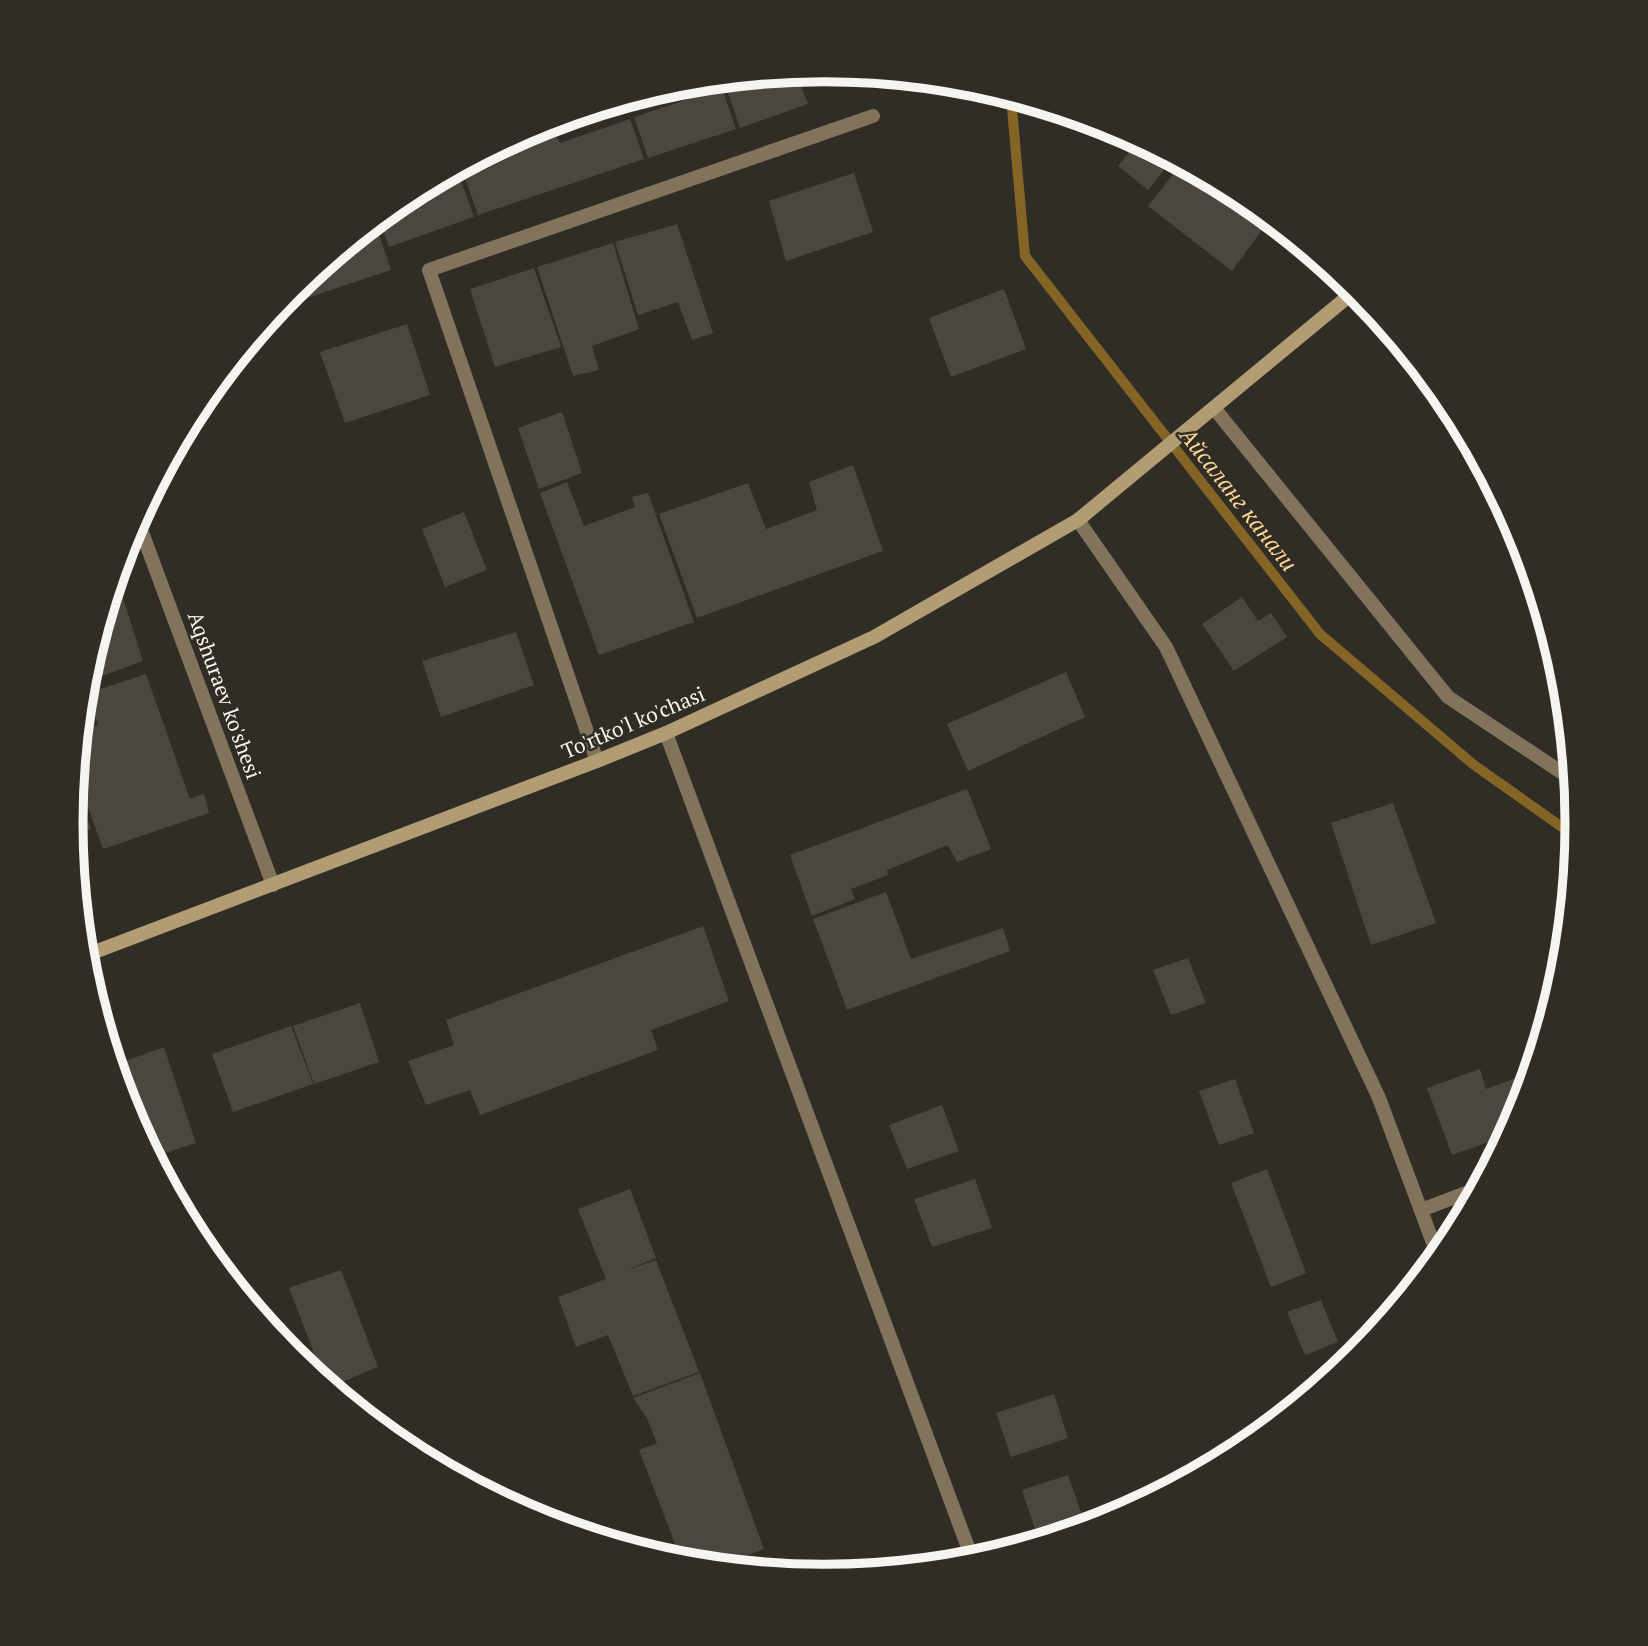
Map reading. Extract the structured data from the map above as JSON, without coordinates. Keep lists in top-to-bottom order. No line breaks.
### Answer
{"streets":{"street":["Aqshuraev ko'shesi","To'rtko'l ko'chasi"]},"crossings":[["Aqshuraev ko'shesi","To'rtko'l ko'chasi"]],"water":["Айсаланг канали"]}
